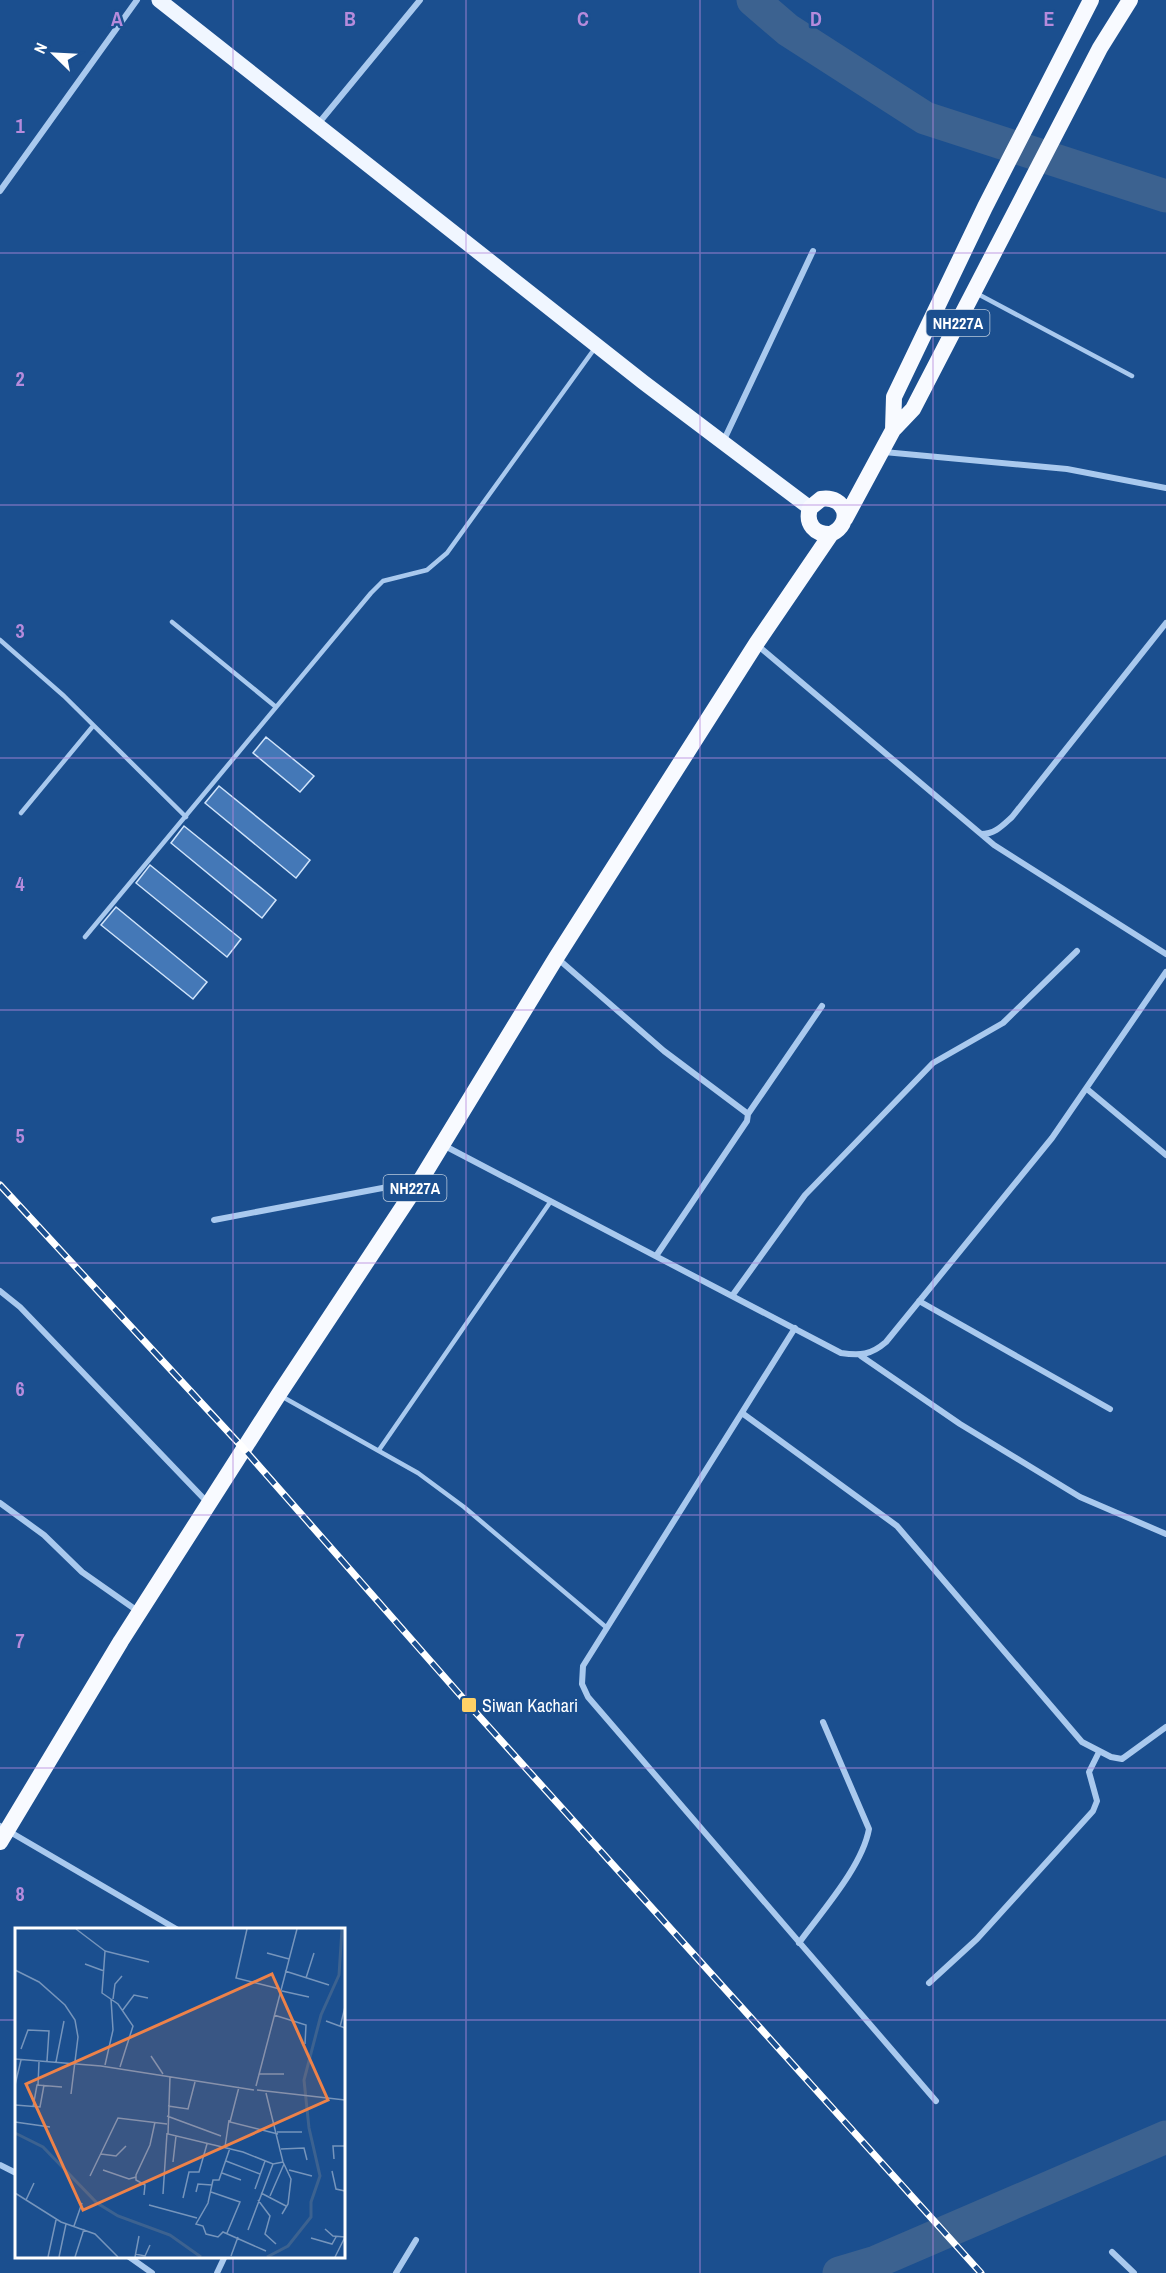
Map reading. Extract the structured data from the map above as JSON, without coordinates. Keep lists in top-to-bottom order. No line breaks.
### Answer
{"streets":{"highway":["NH227A"]},"places":{"transit":["Siwan Kachari"]},"north":"top left","grid":{"columns":["A","B","C","D","E"],"rows":["1","2","3","4","5","6","7","8"]}}
